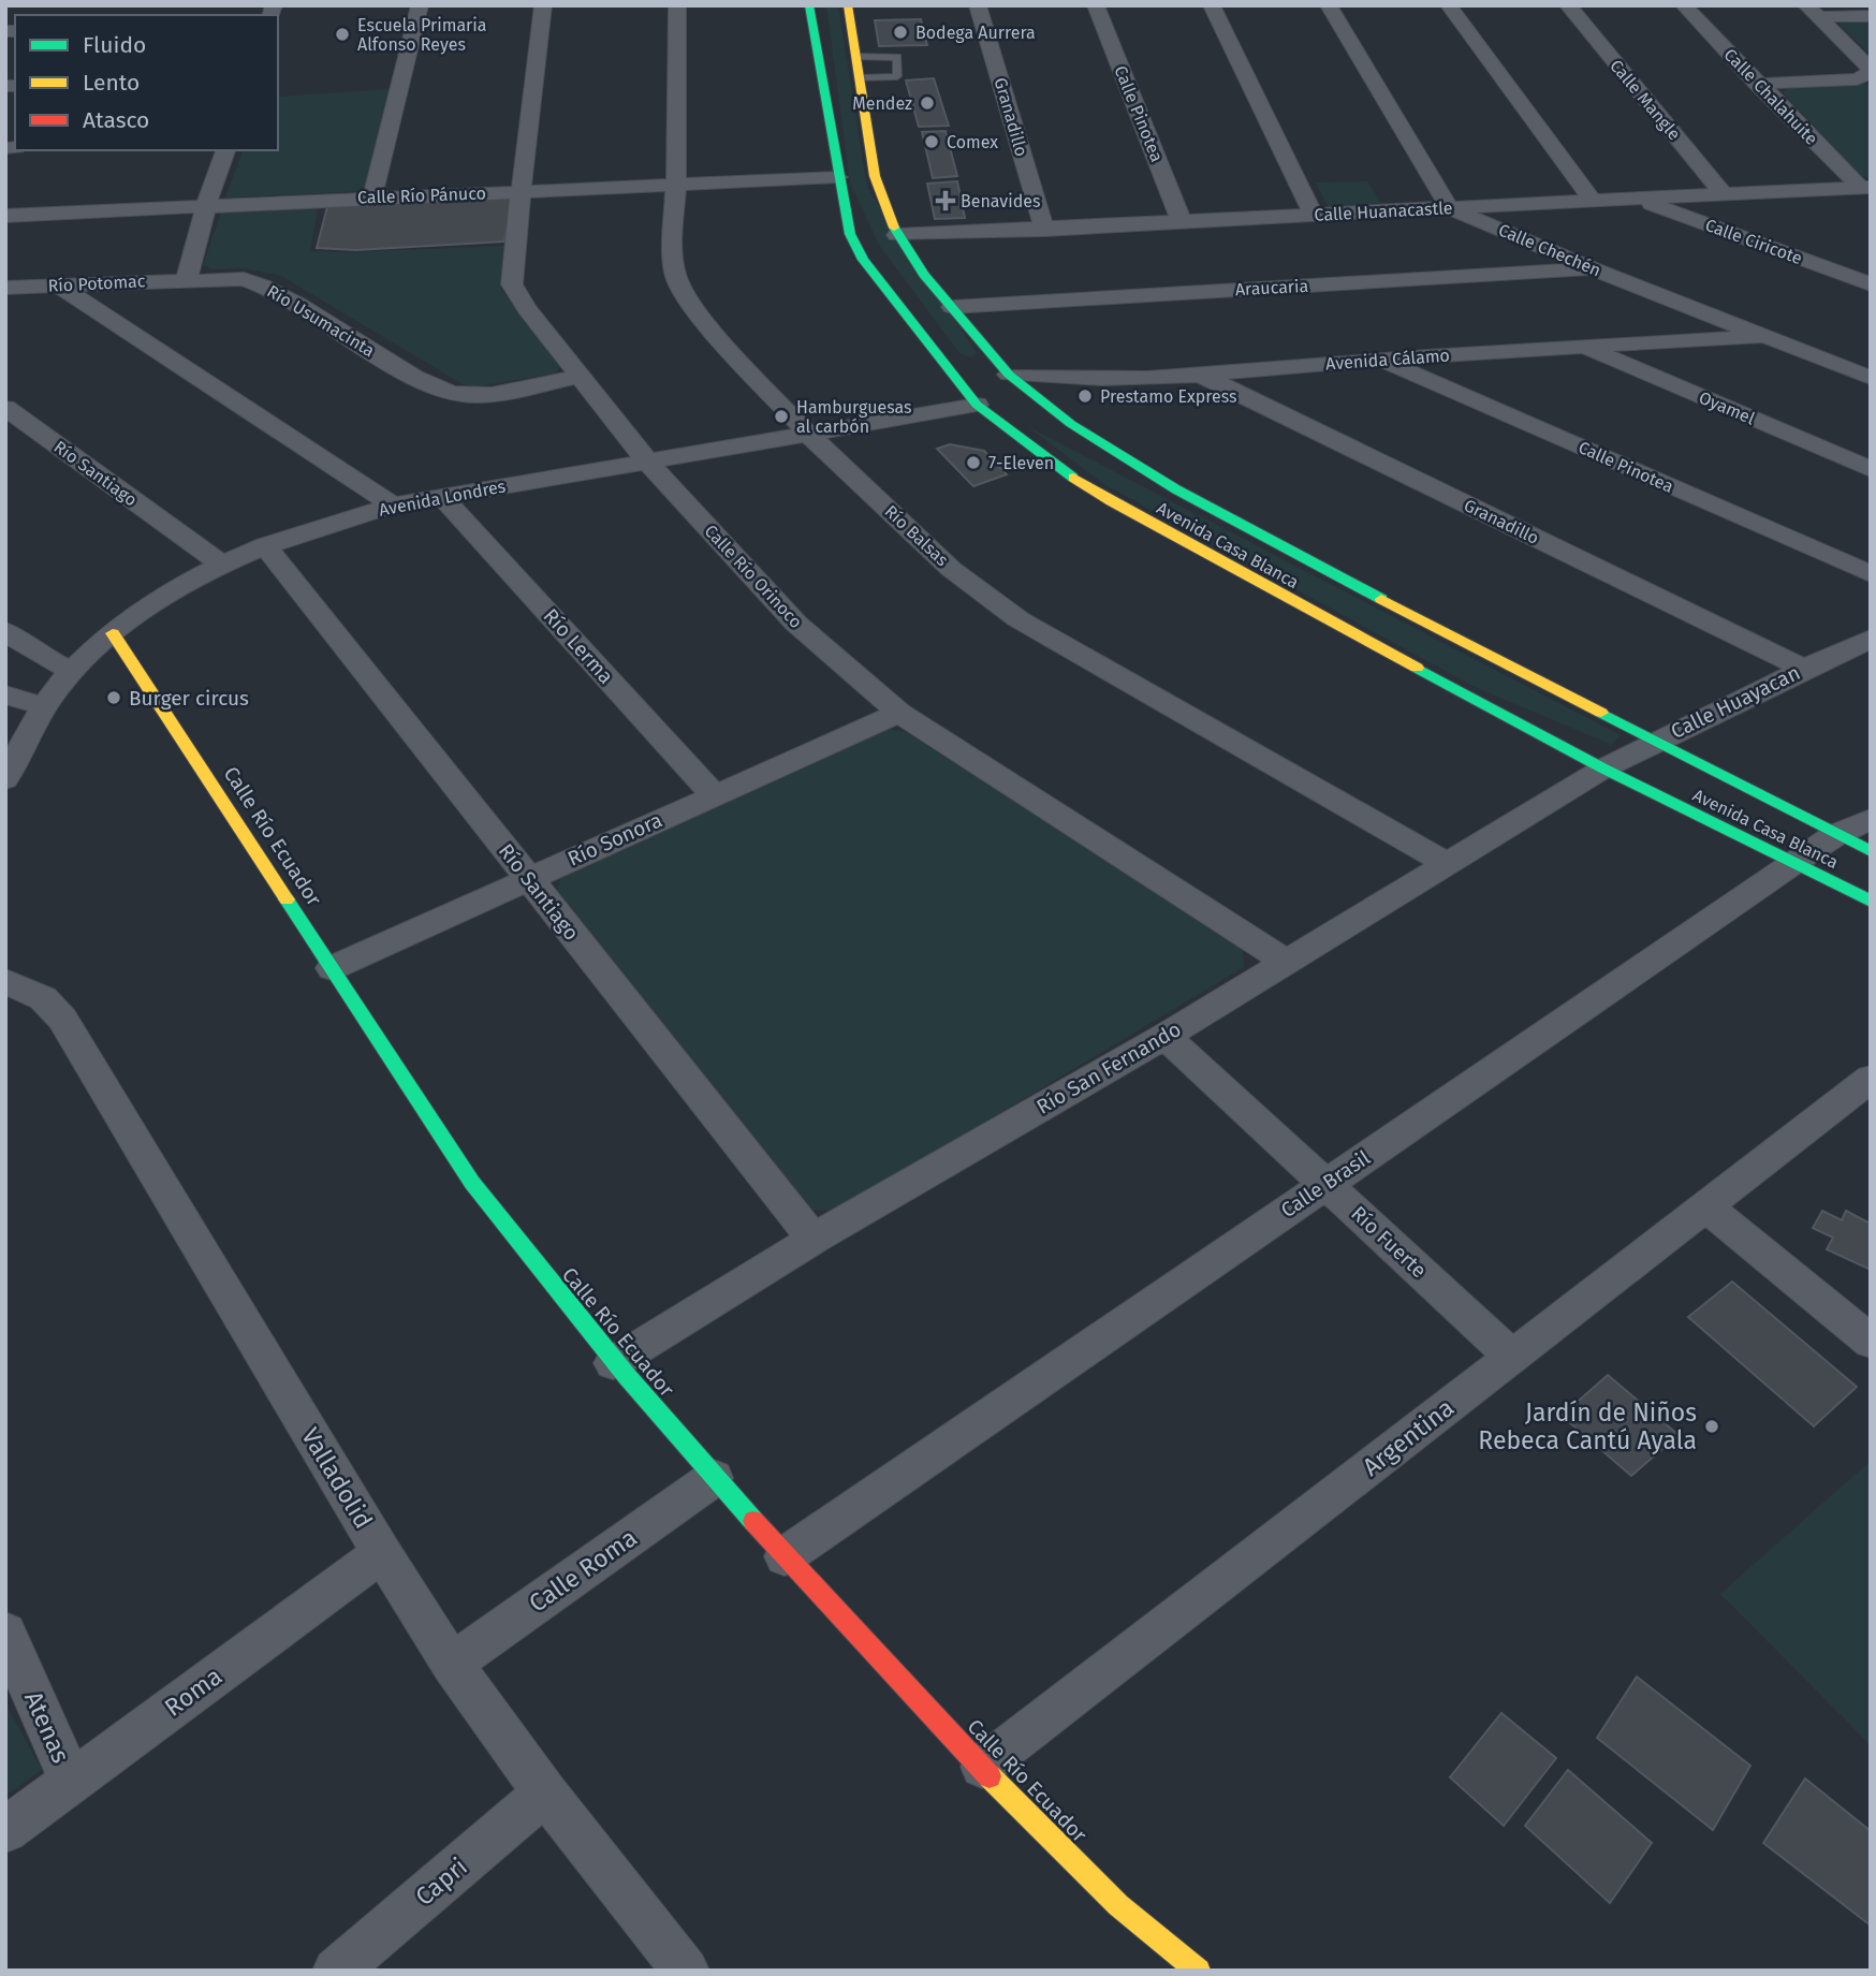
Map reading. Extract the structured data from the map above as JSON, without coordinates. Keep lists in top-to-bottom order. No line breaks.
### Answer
{"streets":{"street":["Calle Chalahuite","Calle Mangle","Calle Pinotea","Granadillo","Calle Río Pánuco","Calle Huanacastle","Calle Ciricote","Calle Chechén","Río Potomac","Araucaria","Río Usumacinta","Avenida Cálamo","Oyamel","Río Santiago","Avenida Londres","Río Balsas","Avenida Casa Blanca","Calle Río Orinoco","Río Lerma","Calle Huayacan","Calle Río Ecuador","Río Sonora","Río San Fernando","Calle Brasil","Río Fuerte","Argentina","Valladolid","Calle Roma","Roma","Atenas","Capri"]},"crossings":[["Calle Chalahuite","Calle Huanacastle"],["Calle Mangle","Calle Huanacastle"],["Calle Pinotea","Calle Huanacastle"],["Calle Pinotea","Avenida Cálamo"],["Granadillo","Calle Huanacastle"],["Granadillo","Avenida Cálamo"],["Granadillo","Calle Huayacan"],["Calle Río Pánuco","Río Balsas"],["Calle Río Pánuco","Avenida Casa Blanca"],["Calle Río Pánuco","Calle Río Orinoco"],["Calle Huanacastle","Calle Ciricote"],["Calle Huanacastle","Calle Chechén"],["Calle Huanacastle","Avenida Casa Blanca"],["Calle Chechén","Araucaria"],["Calle Chechén","Avenida Cálamo"],["Río Potomac","Río Usumacinta"],["Araucaria","Avenida Casa Blanca"],["Río Usumacinta","Calle Río Orinoco"],["Avenida Cálamo","Oyamel"],["Avenida Cálamo","Avenida Londres"],["Avenida Cálamo","Avenida Casa Blanca"],["Río Santiago","Avenida Londres"],["Río Santiago","Río Sonora"],["Río Santiago","Río San Fernando"],["Avenida Londres","Río Balsas"],["Avenida Londres","Avenida Casa Blanca"],["Avenida Londres","Calle Río Orinoco"],["Avenida Londres","Río Lerma"],["Avenida Londres","Calle Río Ecuador"],["Río Balsas","Río San Fernando"],["Avenida Casa Blanca","Calle Huayacan"],["Avenida Casa Blanca","Río San Fernando"],["Avenida Casa Blanca","Calle Brasil"],["Calle Río Orinoco","Río Sonora"],["Calle Río Orinoco","Río San Fernando"],["Río Lerma","Río Sonora"],["Calle Huayacan","Río San Fernando"],["Calle Río Ecuador","Río Sonora"],["Calle Río Ecuador","Río San Fernando"],["Calle Río Ecuador","Calle Brasil"],["Calle Río Ecuador","Argentina"],["Calle Río Ecuador","Calle Roma"],["Río San Fernando","Río Fuerte"],["Calle Brasil","Río Fuerte"],["Río Fuerte","Argentina"],["Valladolid","Calle Roma"],["Valladolid","Roma"],["Valladolid","Capri"],["Roma","Atenas"]],"places":{"other":["Bodega Aurrera","Escuela Primaria Alfonso Reyes","Mendez","Comex","Prestamo Express","Hamburguesas al carbón","7-Eleven","Burger circus","Jardín de Niños Rebeca Cantú Ayala"],"health":["Benavides"]},"legend":["Fluido","Lento","Atasco"]}
